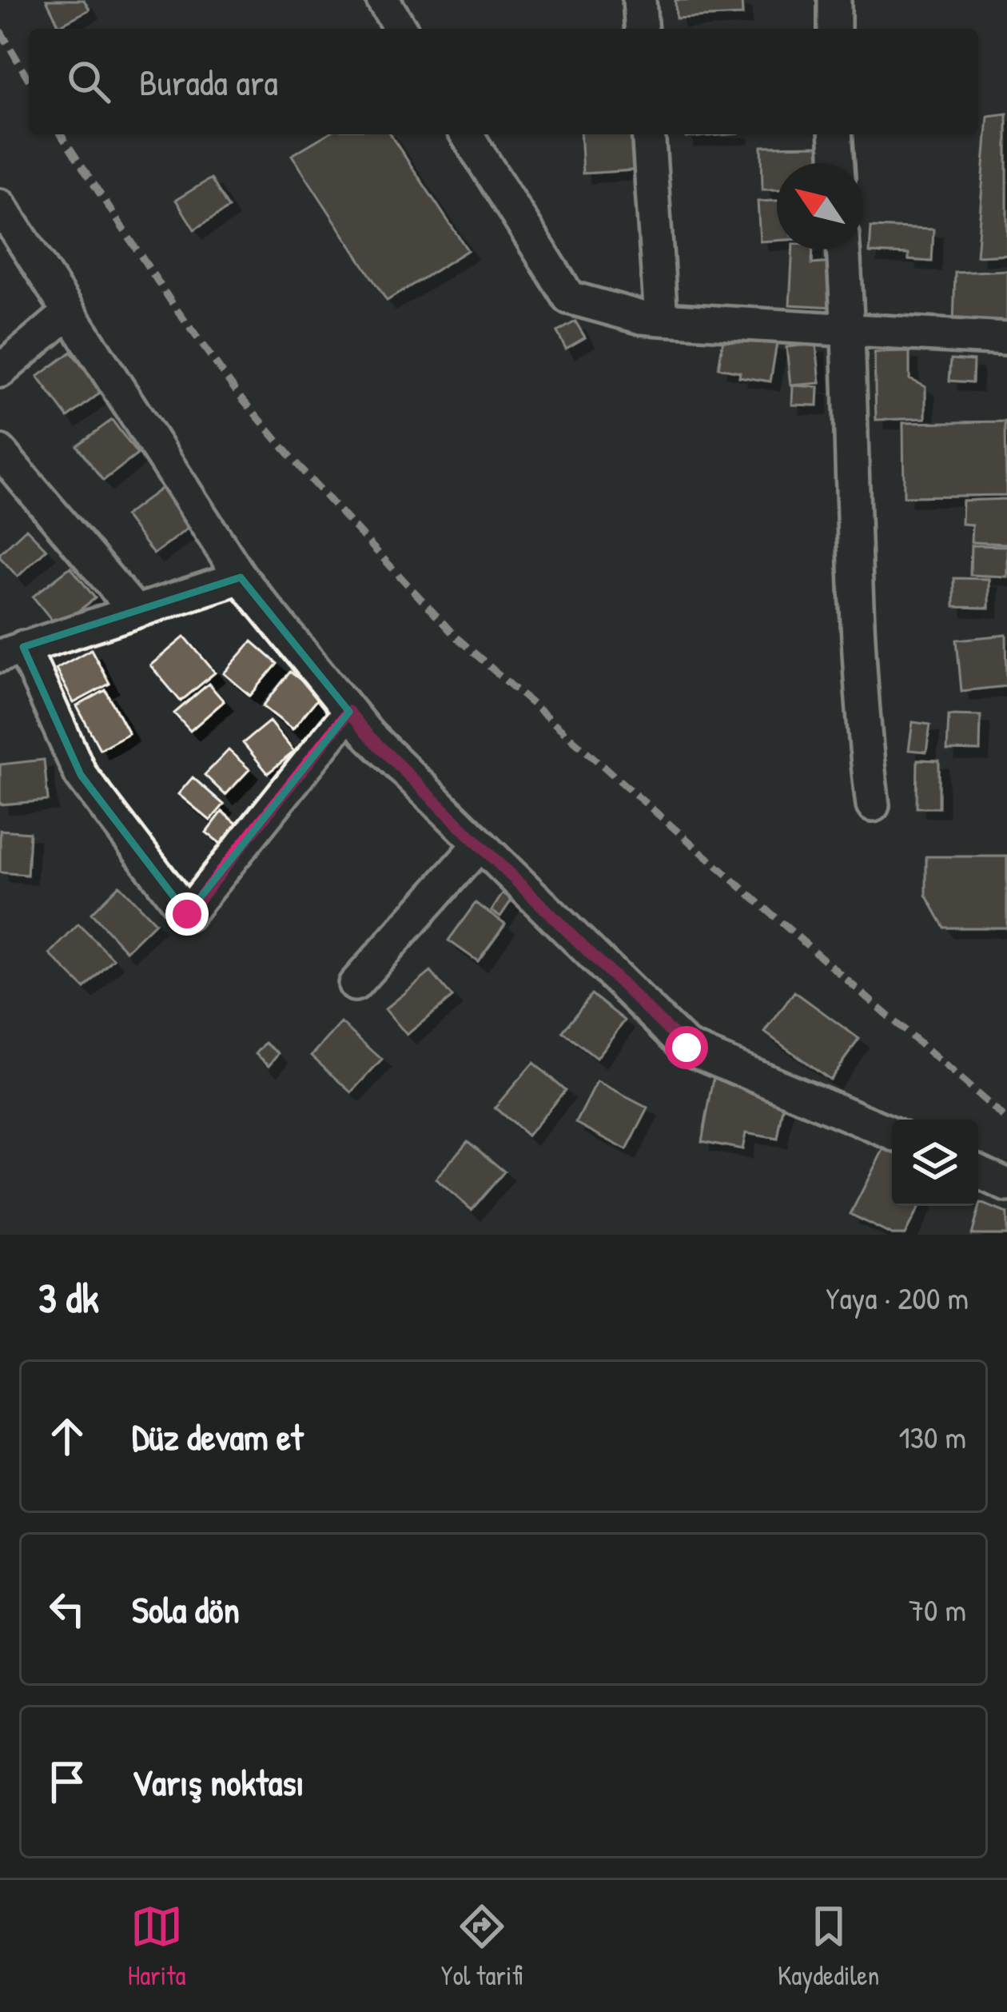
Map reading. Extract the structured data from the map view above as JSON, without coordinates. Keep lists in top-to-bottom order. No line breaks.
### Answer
{"north":"top left","page":{"search":"Burada ara","heading":["3 dk","Yaya · 200 m"],"list":[["Düz devam et","130 m"],["Sola dön","70 m"],"Varış noktası"],"nav":["Harita","Yol tarifi","Kaydedilen"]}}
